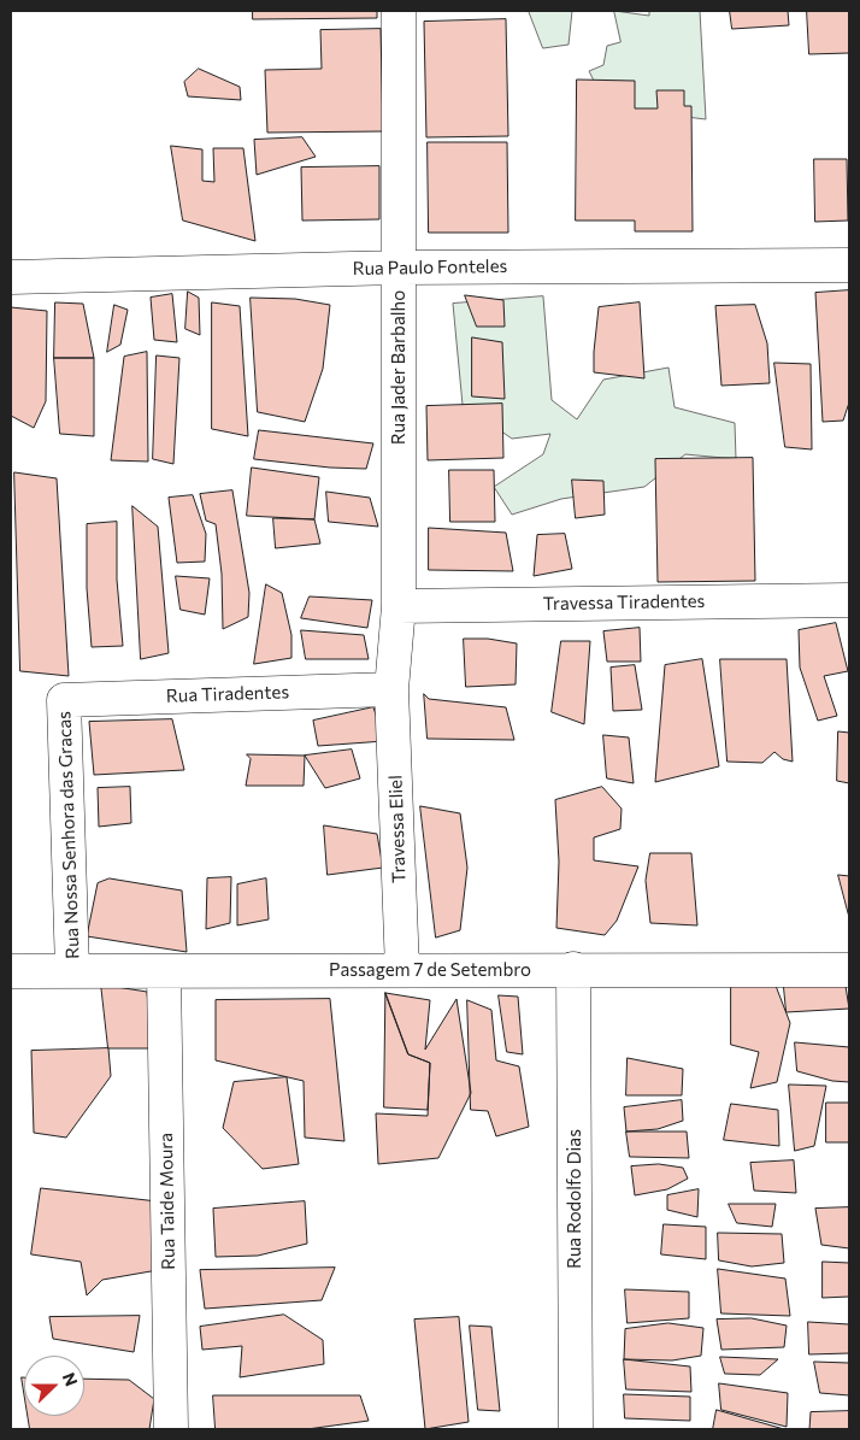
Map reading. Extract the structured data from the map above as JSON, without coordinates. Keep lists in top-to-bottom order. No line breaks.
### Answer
{"streets":{"street":["Rua Paulo Fonteles","Rua Jader Barbalho","Travessa Tiradentes","Rua Tiradentes","Travessa Eliel","Rua Nossa Senhora das Gracas","Passagem 7 de Setembro","Rua Rodolfo Dias","Rua Taide Moura"]},"crossings":[["Rua Paulo Fonteles","Rua Jader Barbalho"],["Rua Jader Barbalho","Travessa Tiradentes"],["Rua Jader Barbalho","Rua Tiradentes"],["Rua Jader Barbalho","Travessa Eliel"],["Rua Tiradentes","Travessa Eliel"],["Rua Tiradentes","Rua Nossa Senhora das Gracas"],["Travessa Eliel","Passagem 7 de Setembro"],["Rua Nossa Senhora das Gracas","Passagem 7 de Setembro"],["Passagem 7 de Setembro","Rua Rodolfo Dias"],["Passagem 7 de Setembro","Rua Taide Moura"]],"north":"right"}
